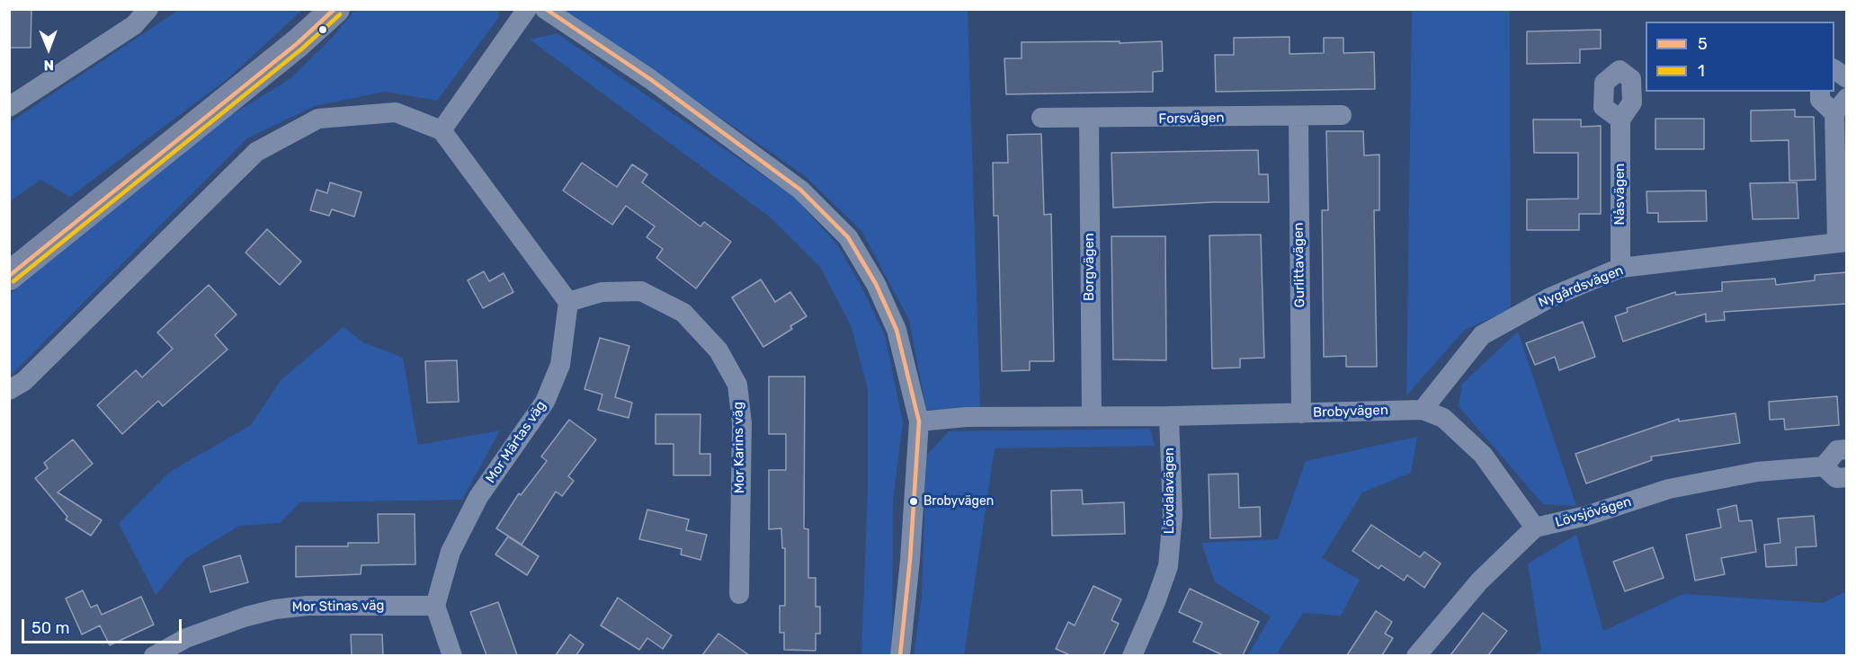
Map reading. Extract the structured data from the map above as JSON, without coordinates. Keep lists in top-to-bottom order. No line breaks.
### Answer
{"streets":{"street":["Forsvägen","Nåsvägen","Gurlittavägen","Borgvägen","Nygårdsvägen","Brobyvägen","Mor Märtas väg","Mor Karins väg","Lövdalavägen","Lövsjövägen","Mor Stinas väg"]},"crossings":[["Forsvägen","Gurlittavägen"],["Forsvägen","Borgvägen"],["Nåsvägen","Nygårdsvägen"],["Gurlittavägen","Brobyvägen"],["Borgvägen","Brobyvägen"],["Nygårdsvägen","Brobyvägen"],["Brobyvägen","Lövdalavägen"],["Brobyvägen","Lövsjövägen"],["Mor Märtas väg","Mor Karins väg"],["Mor Märtas väg","Mor Stinas väg"]],"places":["Brobyvägen"],"lines":["transit line 5","transit line 1"],"legend":["5","1"],"scale_bar":"50 m","north":"bottom"}
